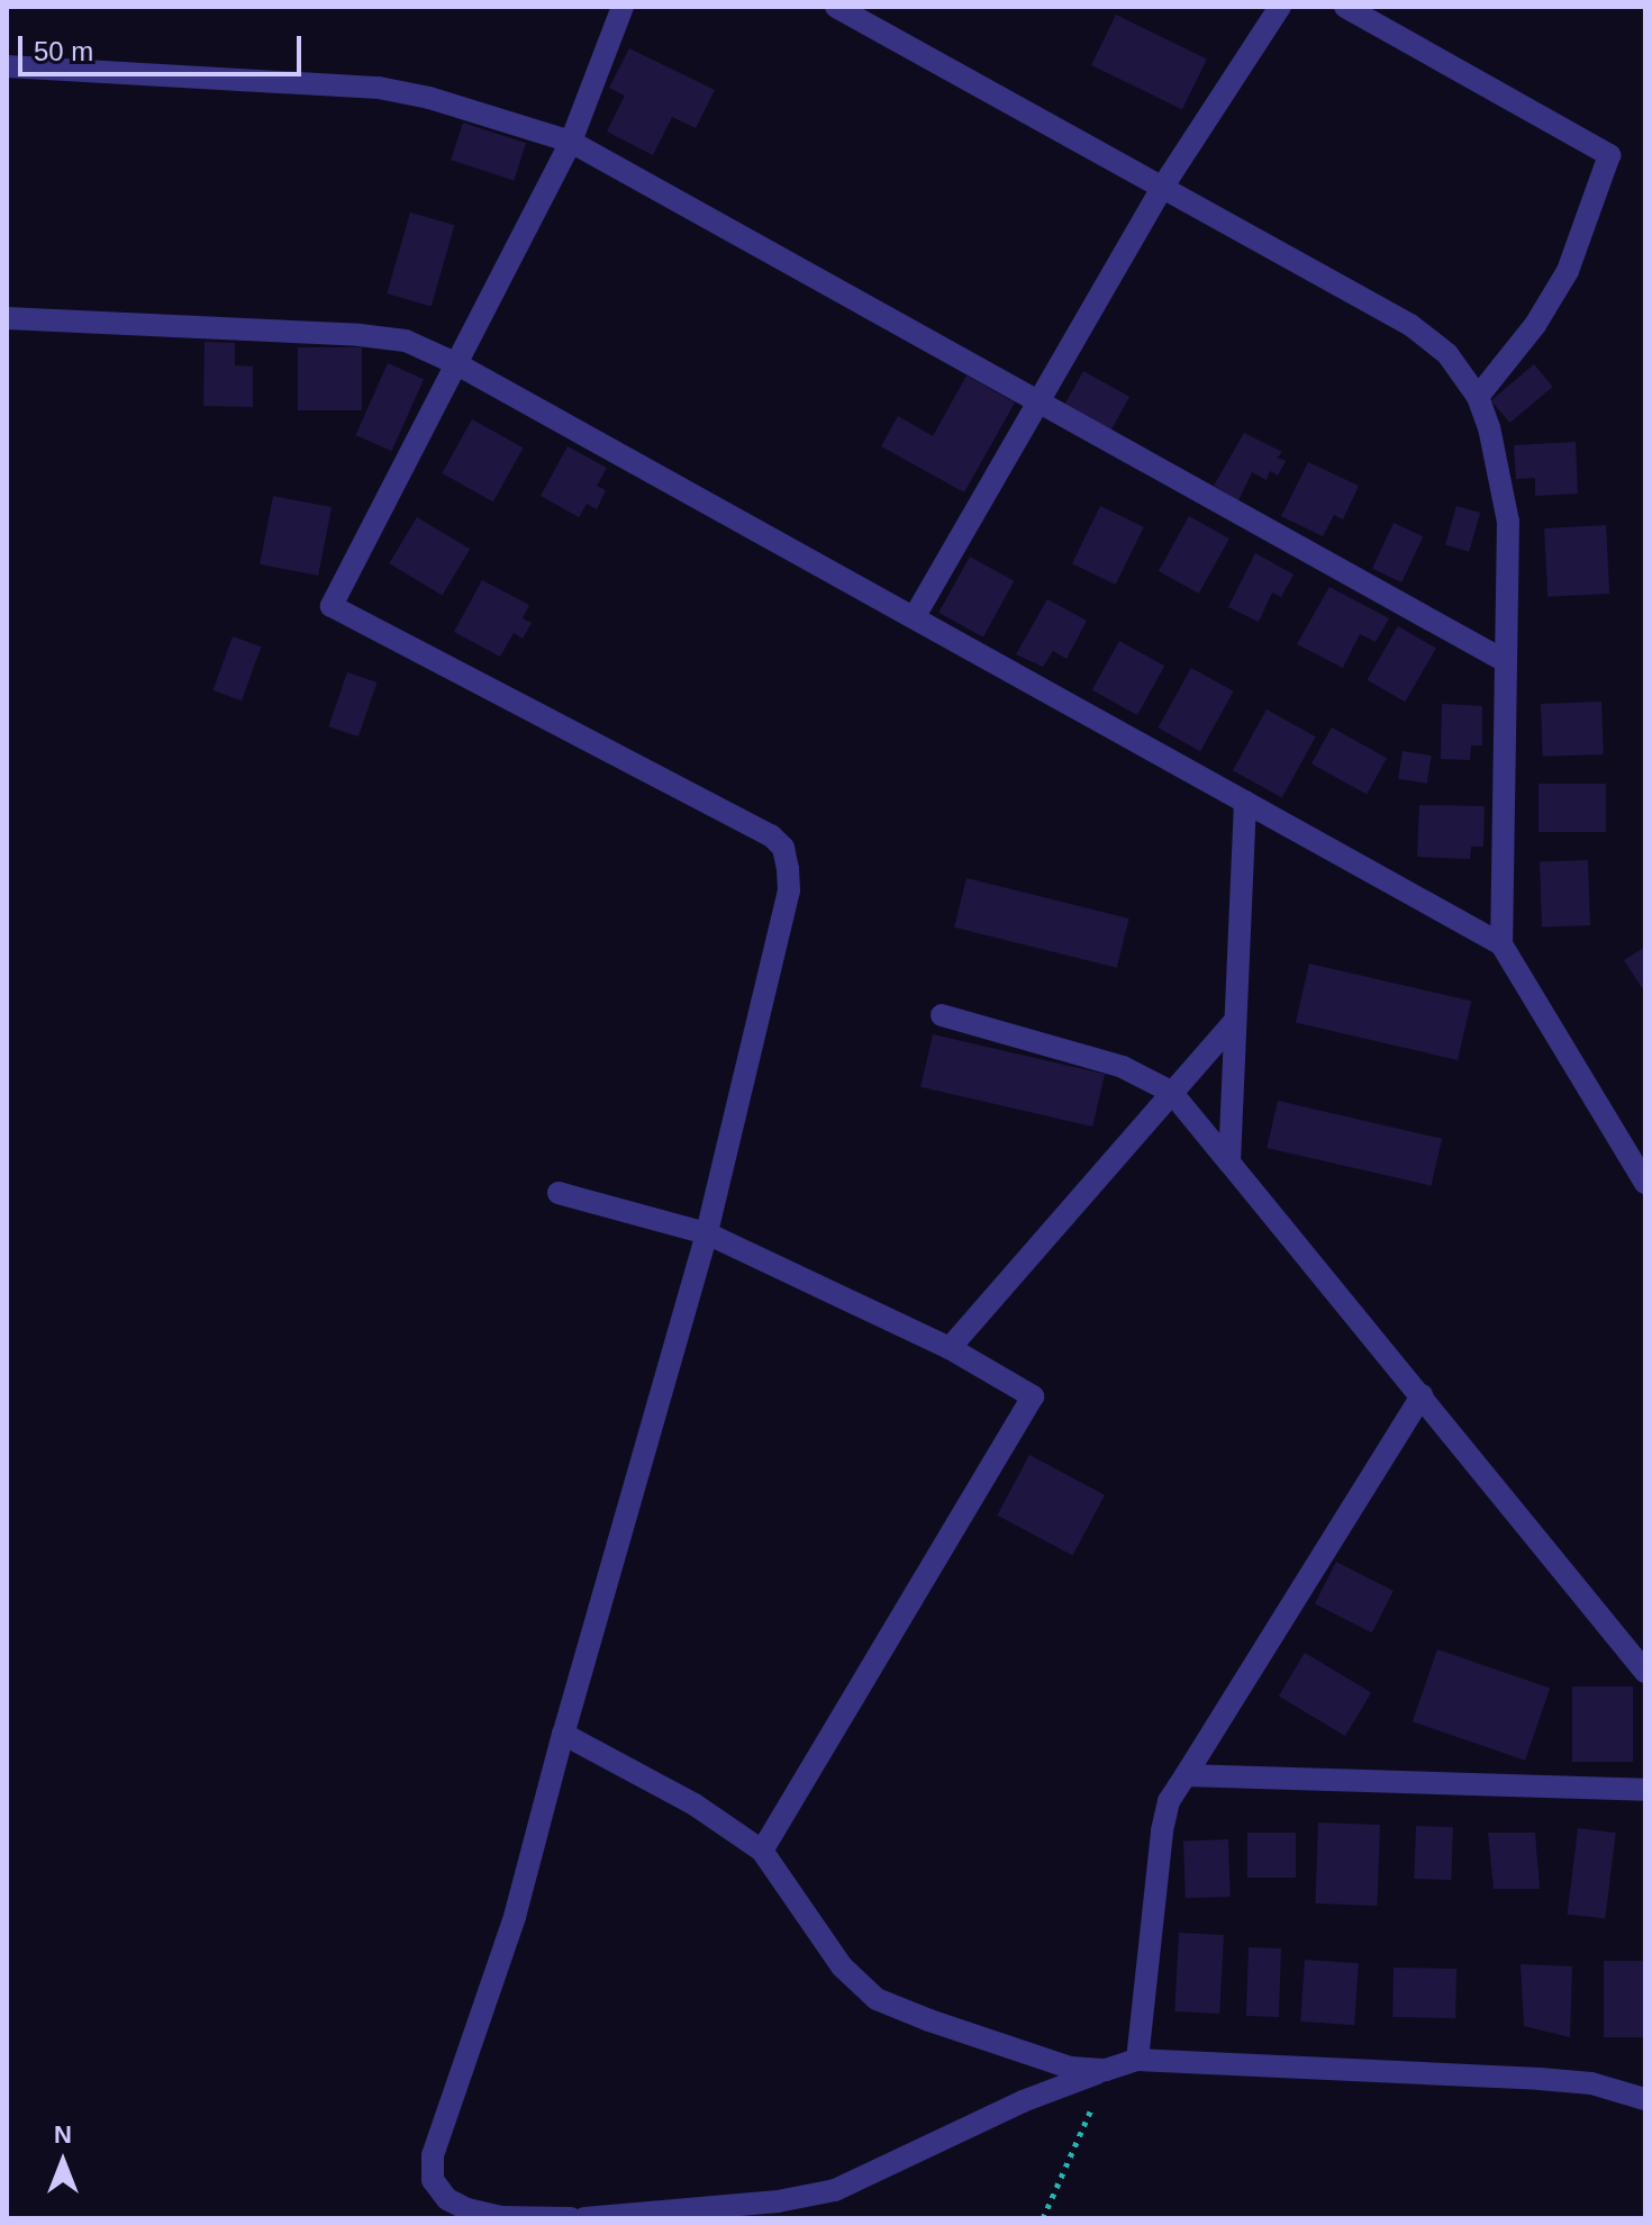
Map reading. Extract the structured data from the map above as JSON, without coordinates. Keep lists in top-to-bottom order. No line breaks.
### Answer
{"scale_bar":"50 m","north":"top"}
